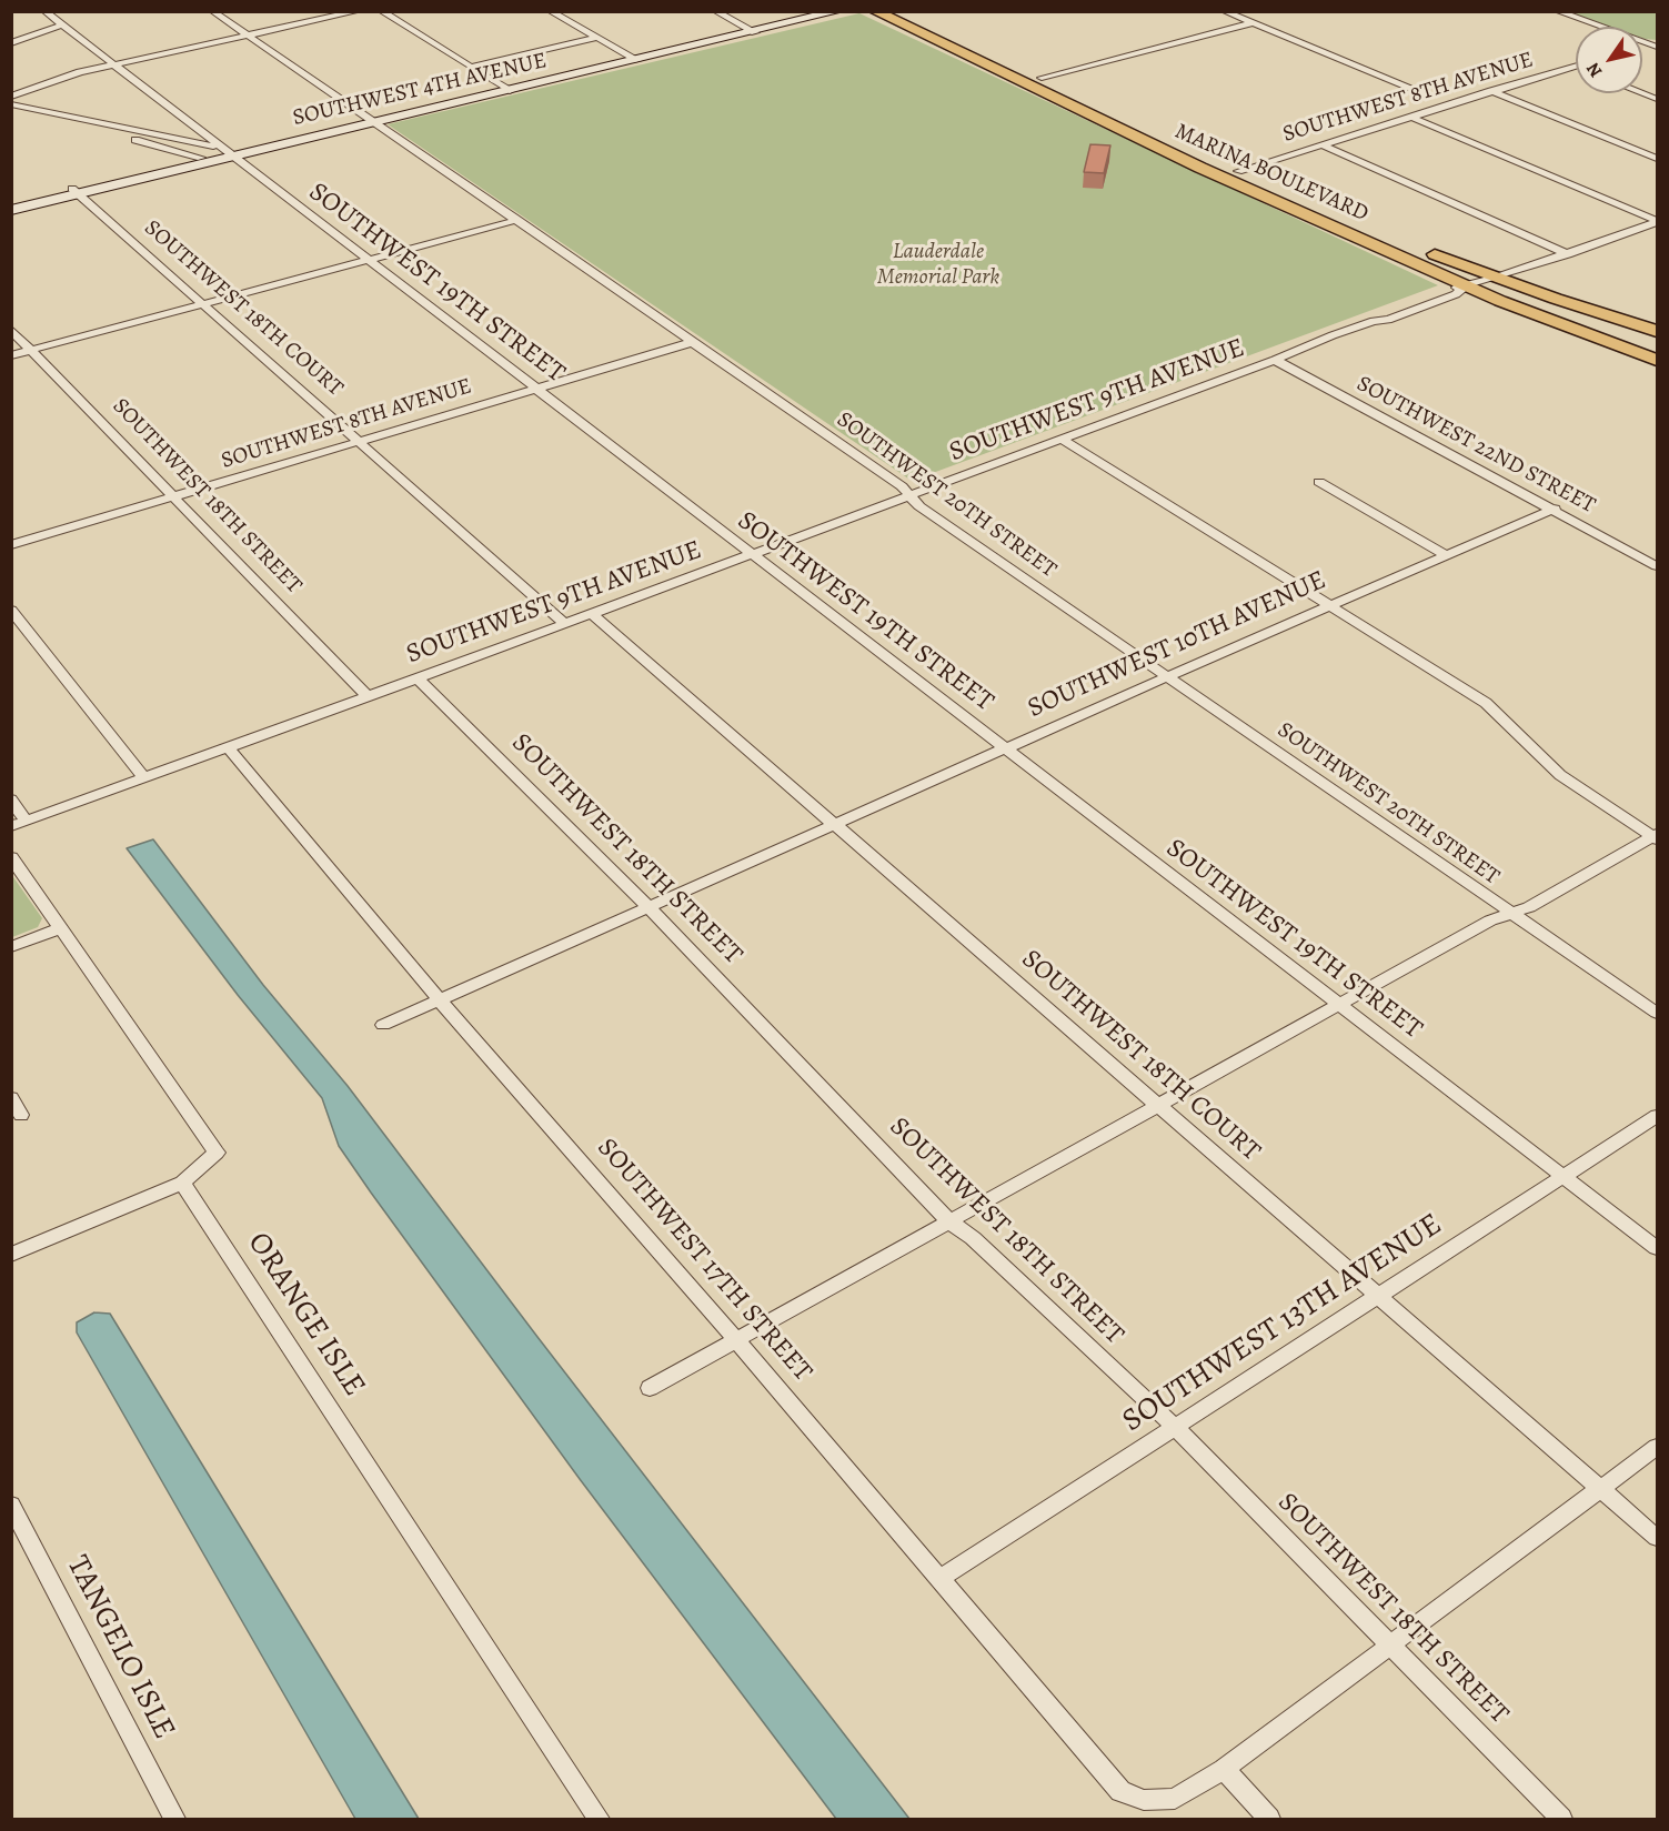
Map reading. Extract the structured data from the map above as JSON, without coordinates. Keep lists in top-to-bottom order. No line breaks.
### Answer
{"streets":{"main road":["SOUTHWEST 4TH AVENUE","MARINA BOULEVARD"],"street":["SOUTHWEST 8TH AVENUE","SOUTHWEST 19TH STREET","SOUTHWEST 18TH COURT","SOUTHWEST 9TH AVENUE","SOUTHWEST 22ND STREET","SOUTHWEST 20TH STREET","SOUTHWEST 18TH STREET","SOUTHWEST 10TH AVENUE","SOUTHWEST 17TH STREET","ORANGE ISLE","SOUTHWEST 13TH AVENUE","TANGELO ISLE"]},"crossings":[["SOUTHWEST 4TH AVENUE","SOUTHWEST 19TH STREET"],["SOUTHWEST 4TH AVENUE","SOUTHWEST 18TH COURT"],["SOUTHWEST 4TH AVENUE","SOUTHWEST 20TH STREET"],["SOUTHWEST 8TH AVENUE","MARINA BOULEVARD"],["SOUTHWEST 8TH AVENUE","SOUTHWEST 19TH STREET"],["SOUTHWEST 8TH AVENUE","SOUTHWEST 18TH COURT"],["SOUTHWEST 8TH AVENUE","SOUTHWEST 20TH STREET"],["SOUTHWEST 8TH AVENUE","SOUTHWEST 18TH STREET"],["MARINA BOULEVARD","SOUTHWEST 9TH AVENUE"],["SOUTHWEST 19TH STREET","SOUTHWEST 9TH AVENUE"],["SOUTHWEST 19TH STREET","SOUTHWEST 10TH AVENUE"],["SOUTHWEST 19TH STREET","SOUTHWEST 13TH AVENUE"],["SOUTHWEST 18TH COURT","SOUTHWEST 9TH AVENUE"],["SOUTHWEST 18TH COURT","SOUTHWEST 10TH AVENUE"],["SOUTHWEST 18TH COURT","SOUTHWEST 13TH AVENUE"],["SOUTHWEST 9TH AVENUE","SOUTHWEST 22ND STREET"],["SOUTHWEST 9TH AVENUE","SOUTHWEST 20TH STREET"],["SOUTHWEST 9TH AVENUE","SOUTHWEST 18TH STREET"],["SOUTHWEST 9TH AVENUE","SOUTHWEST 17TH STREET"],["SOUTHWEST 22ND STREET","SOUTHWEST 10TH AVENUE"],["SOUTHWEST 20TH STREET","SOUTHWEST 10TH AVENUE"],["SOUTHWEST 18TH STREET","SOUTHWEST 10TH AVENUE"],["SOUTHWEST 18TH STREET","SOUTHWEST 13TH AVENUE"],["SOUTHWEST 10TH AVENUE","SOUTHWEST 17TH STREET"],["SOUTHWEST 17TH STREET","SOUTHWEST 13TH AVENUE"]],"parks":["Lauderdale Memorial Park"],"north":"bottom left"}
